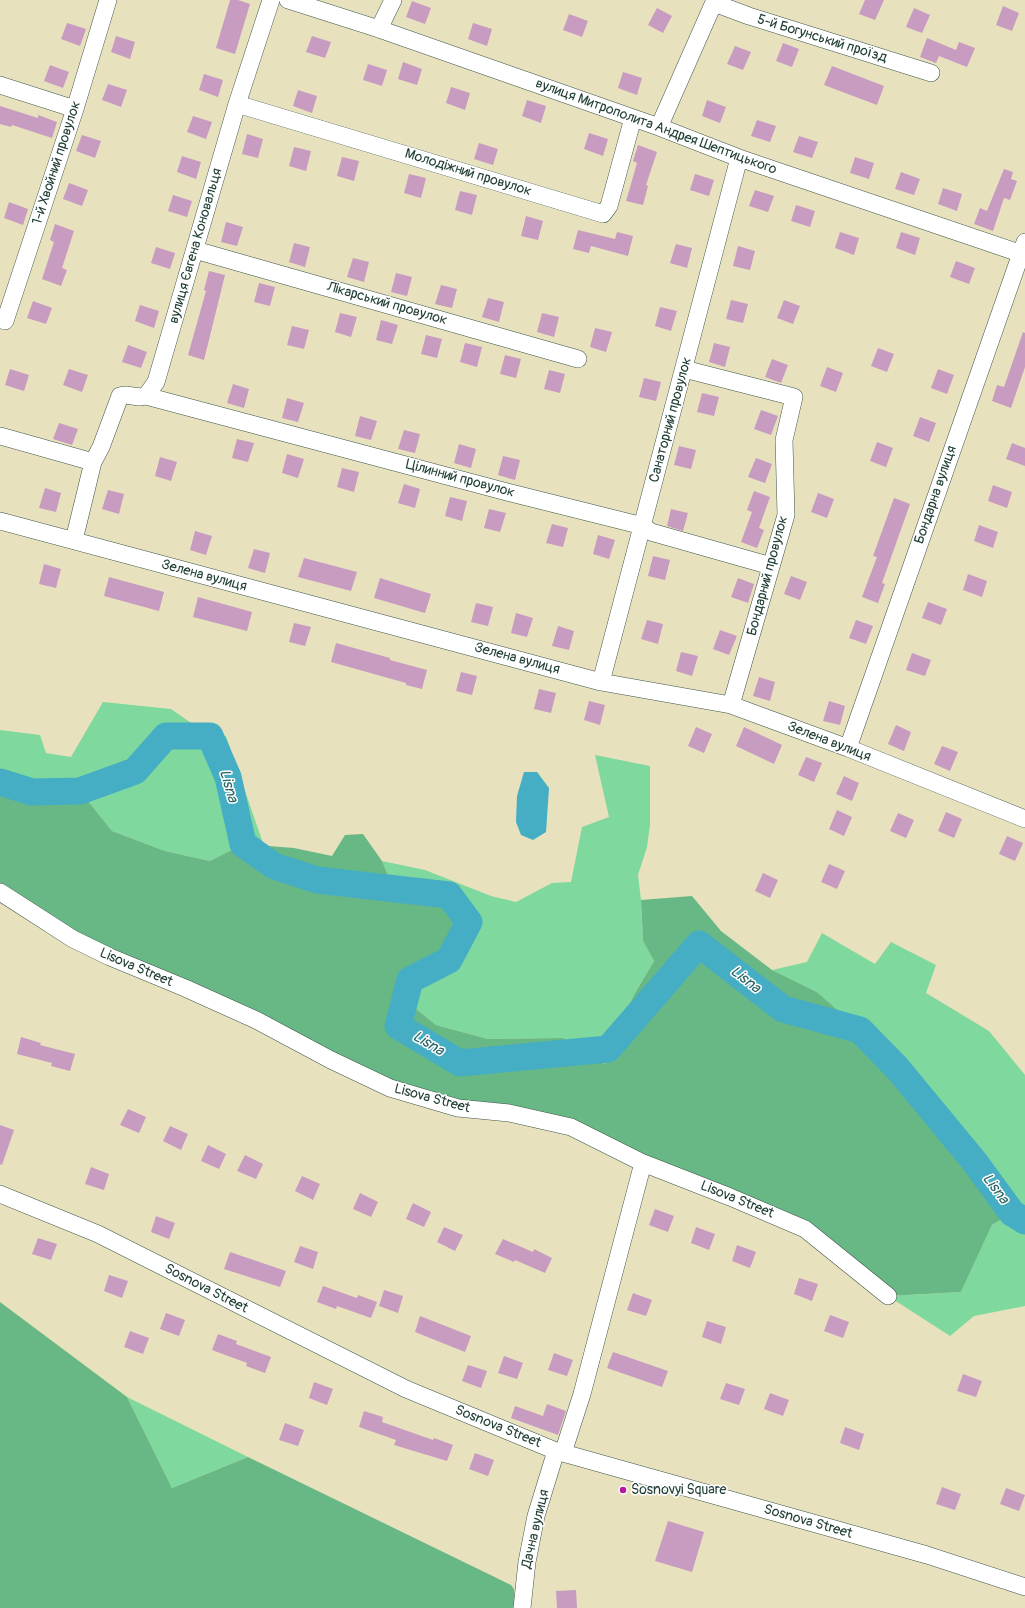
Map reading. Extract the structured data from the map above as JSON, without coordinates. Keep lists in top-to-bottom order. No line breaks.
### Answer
{"streets":{"street":["5-й Богунський проїзд","вулиця Митрополита Андрея Шептицького","1-й Хвойний провулок","Молодіжний провулок","вулиця Євгена Коновальця","Лікарський провулок","Санаторний провулок","Цілинний провулок","Бондарна вулиця","Зелена вулиця","Бондарний провулок","Lisova Street","Sosnova Street","Дачна вулиця"]},"crossings":[["вулиця Митрополита Андрея Шептицького","Молодіжний провулок"],["вулиця Митрополита Андрея Шептицького","Санаторний провулок"],["вулиця Митрополита Андрея Шептицького","Бондарна вулиця"],["Молодіжний провулок","вулиця Євгена Коновальця"],["вулиця Євгена Коновальця","Лікарський провулок"],["вулиця Євгена Коновальця","Цілинний провулок"],["Санаторний провулок","Цілинний провулок"],["Санаторний провулок","Зелена вулиця"],["Санаторний провулок","Бондарний провулок"],["Цілинний провулок","Бондарний провулок"],["Бондарна вулиця","Зелена вулиця"],["Зелена вулиця","Бондарний провулок"],["Lisova Street","Дачна вулиця"],["Sosnova Street","Дачна вулиця"]],"water":["Lisna"],"places":["Sosnovyi Square"]}
